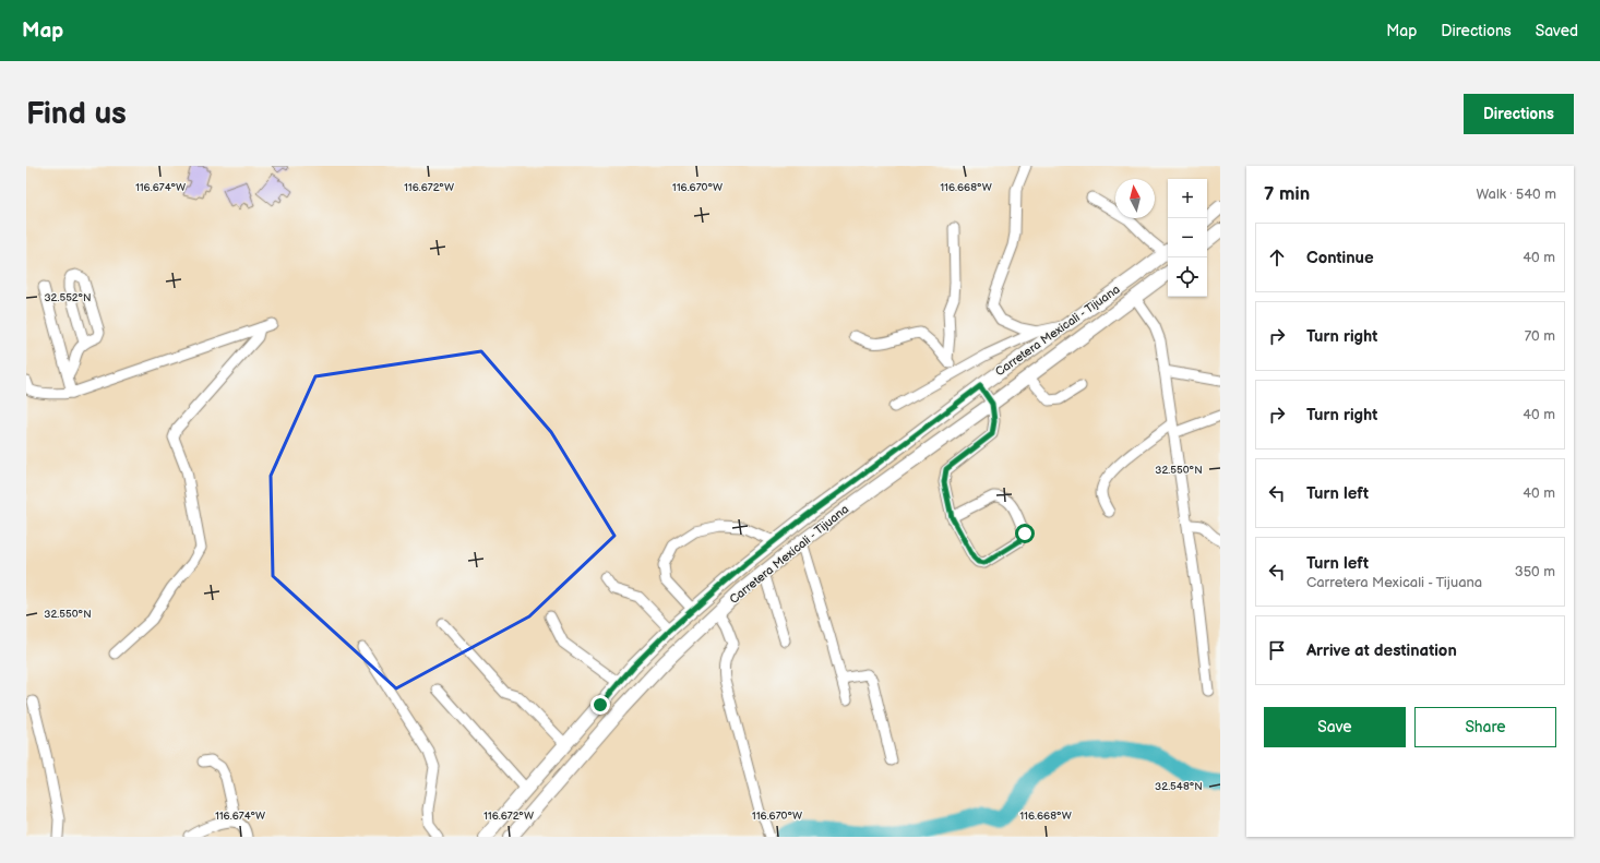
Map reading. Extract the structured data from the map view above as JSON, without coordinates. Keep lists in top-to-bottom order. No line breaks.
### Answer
{"streets":{"main road":["Carretera Mexicali - Tijuana"]},"north":"top","page":{"header":"Map","nav":["Map","Directions","Saved"],"buttons":["Directions",["Save","Share"]],"title":"Find us","heading":["7 min","Walk · 540 m"],"map_buttons":["+","−"],"list":[["Continue","40 m"],["Turn right","70 m"],["Turn right","40 m"],["Turn left","40 m"],["Turn left","Carretera Mexicali - Tijuana","350 m"],"Arrive at destination"]},"coordinates":["116.674°W","116.672°W","116.670°W","116.668°W","32.552°N","32.550°N","32.548°N"]}
